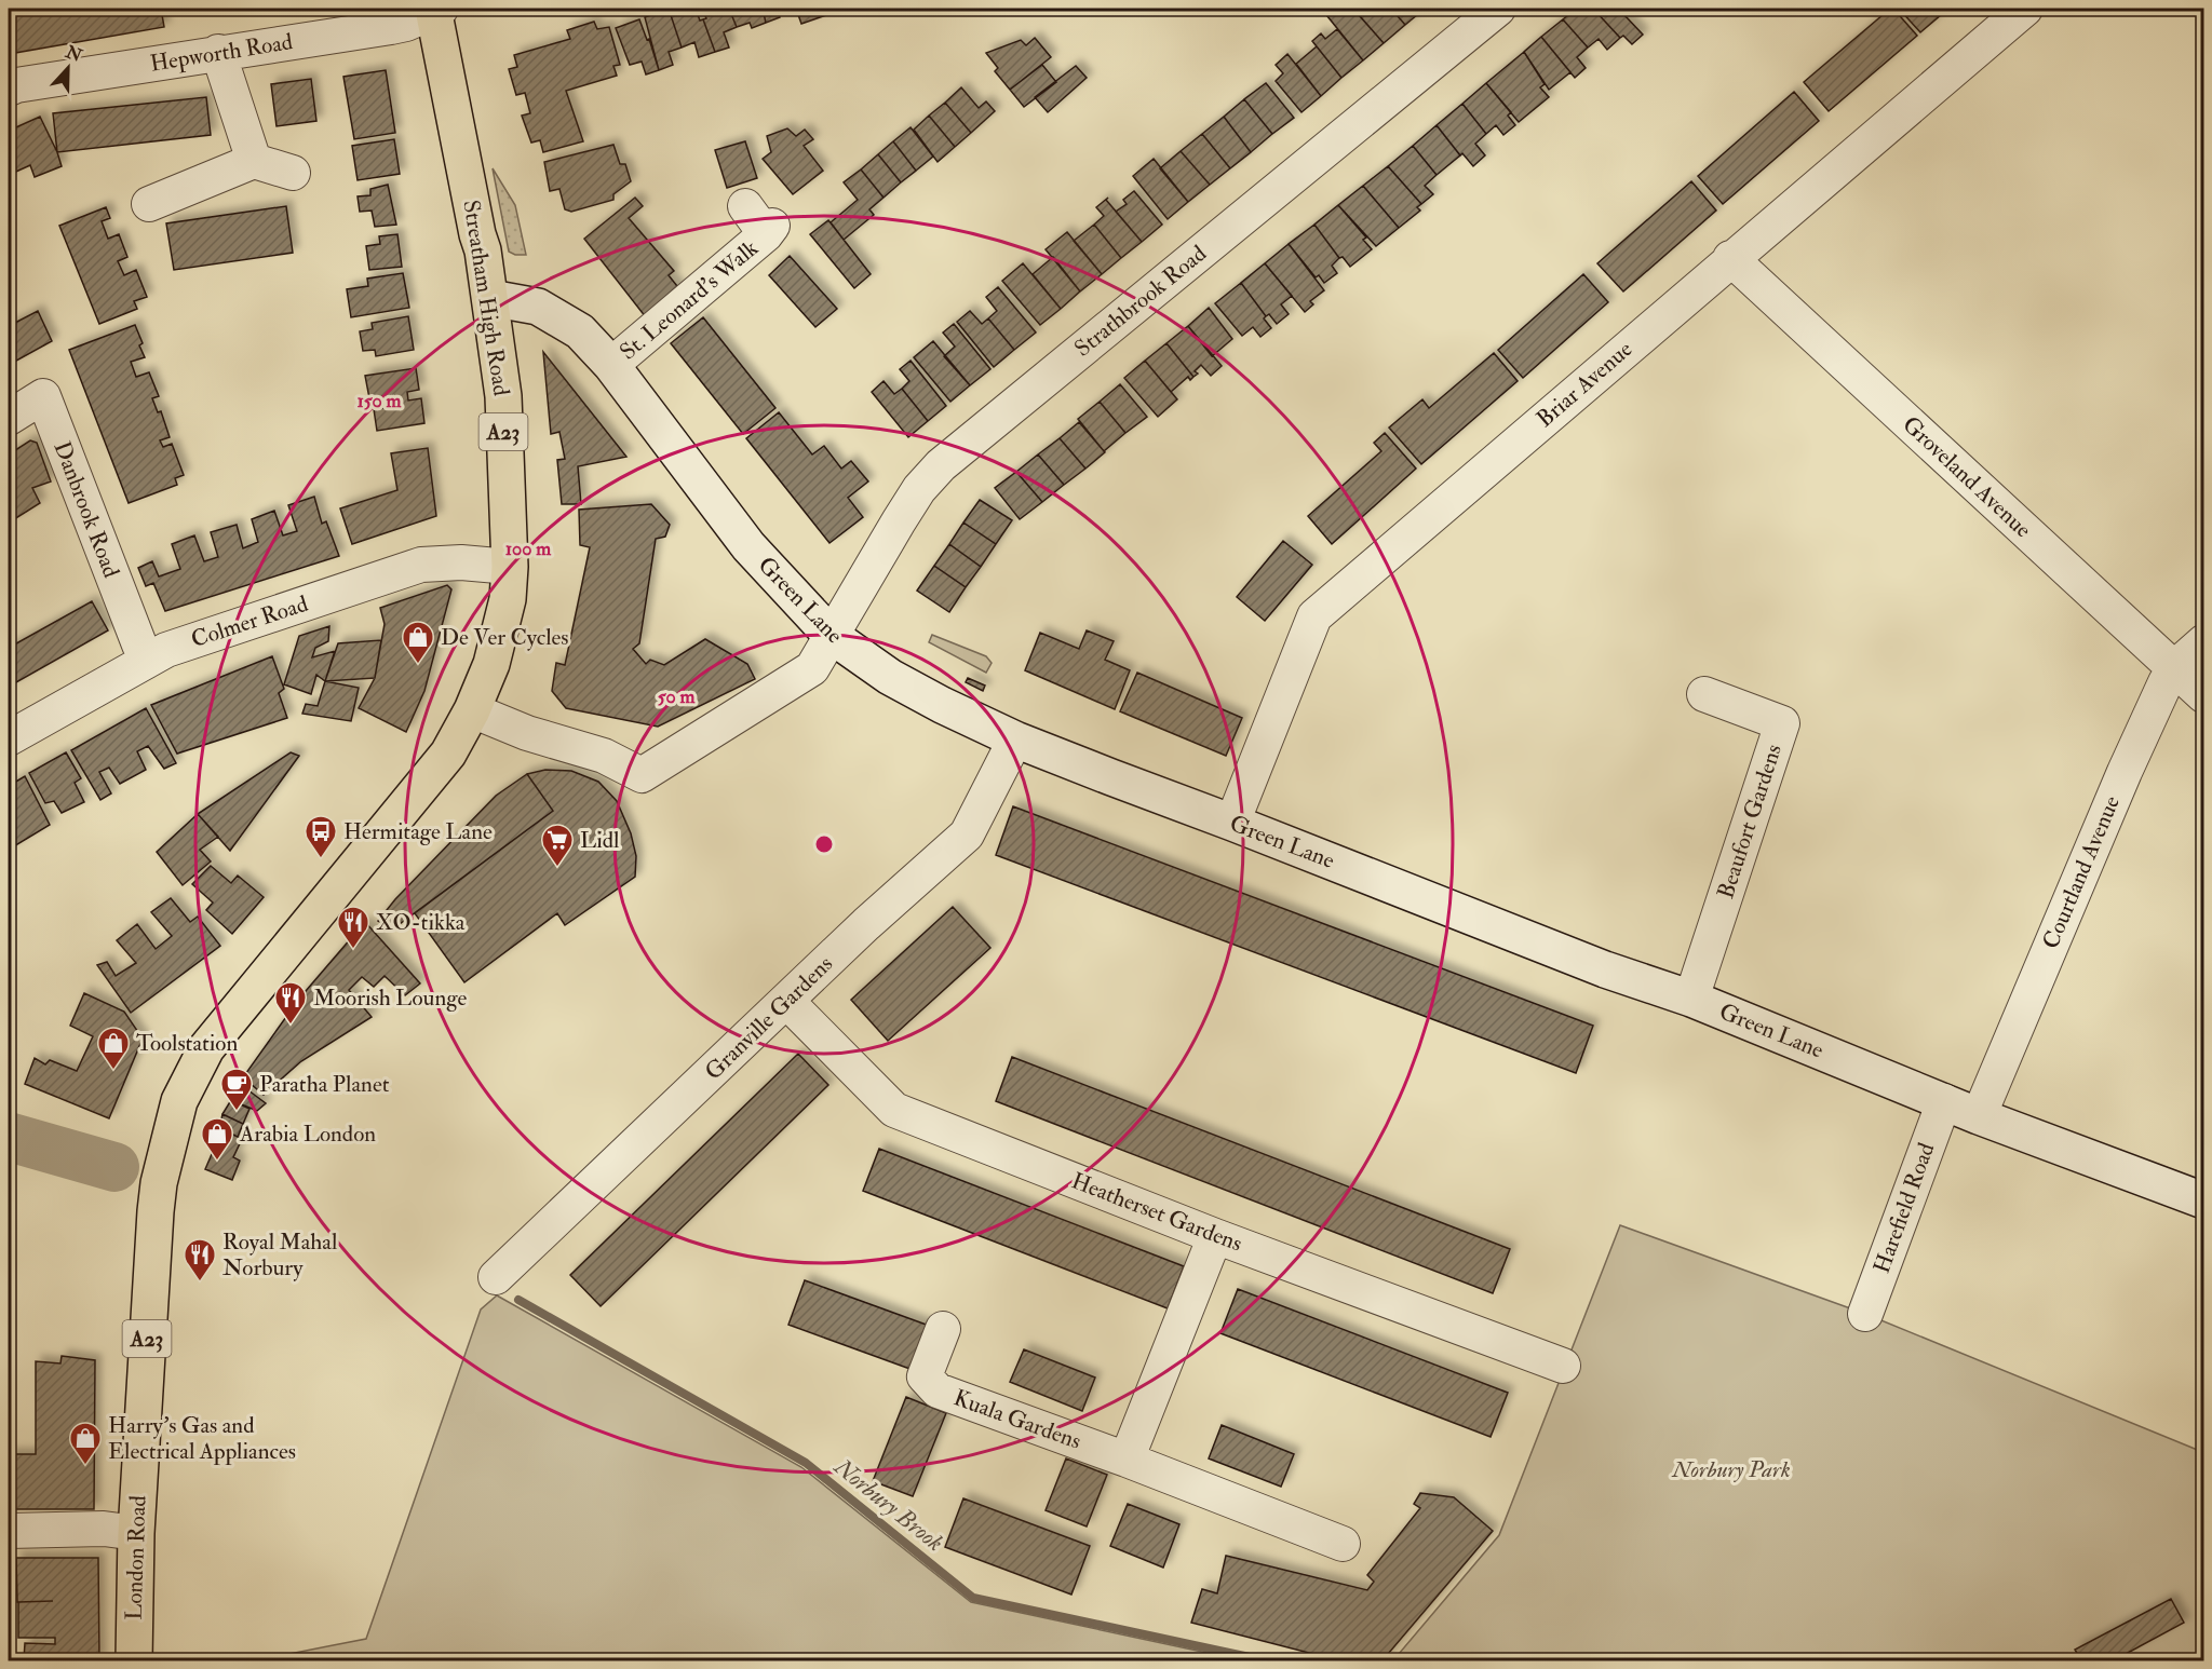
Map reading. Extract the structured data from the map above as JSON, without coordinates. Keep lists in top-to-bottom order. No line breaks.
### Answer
{"streets":{"highway":["Streatham High Road","A23","London Road"],"main road":["Green Lane"],"street":["Hepworth Road","St. Leonard's Walk","Strathbrook Road","Briar Avenue","Groveland Avenue","Danbrook Road","Colmer Road","Beaufort Gardens","Courtland Avenue","Granville Gardens","Harefield Road","Heatherset Gardens","Kuala Gardens"]},"crossings":[["Hepworth Road","Streatham High Road"],["Streatham High Road","Green Lane"],["Streatham High Road","Colmer Road"],["Streatham High Road","London Road"],["St. Leonard's Walk","Green Lane"],["Strathbrook Road","Green Lane"],["Briar Avenue","Groveland Avenue"],["Briar Avenue","Green Lane"],["Groveland Avenue","Courtland Avenue"],["Danbrook Road","Colmer Road"],["Green Lane","Beaufort Gardens"],["Green Lane","Courtland Avenue"],["Green Lane","Granville Gardens"],["Green Lane","Harefield Road"],["Granville Gardens","Heatherset Gardens"]],"water":["Norbury Brook"],"parks":["Norbury Park"],"places":{"shop":["De Ver Cycles","Toolstation","Arabia London","Harry's Gas and Electrical Appliances"],"bus stop":["Hermitage Lane"],"supermarket":["Lidl"],"restaurant":["XO-tikka","Moorish Lounge","Royal Mahal Norbury"],"cafe":["Paratha Planet"]},"north":"top","rings":["150 m","100 m","50 m"]}
